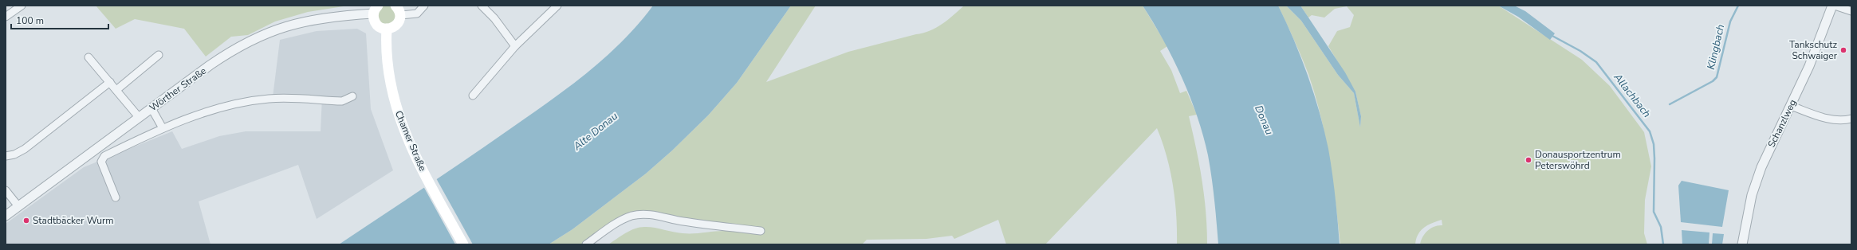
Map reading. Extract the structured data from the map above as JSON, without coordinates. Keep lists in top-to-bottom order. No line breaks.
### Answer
{"streets":{"main road":["Chamer Straße"],"street":["Wörther Straße","Schanzlweg"]},"water":["Klingbach","Allachbach","Donau","Alte Donau"],"places":["Tankschutz Schwaiger","Donausportzentrum Peterswöhrd","Stadtbäcker Wurm"],"scale_bar":"100 m"}
